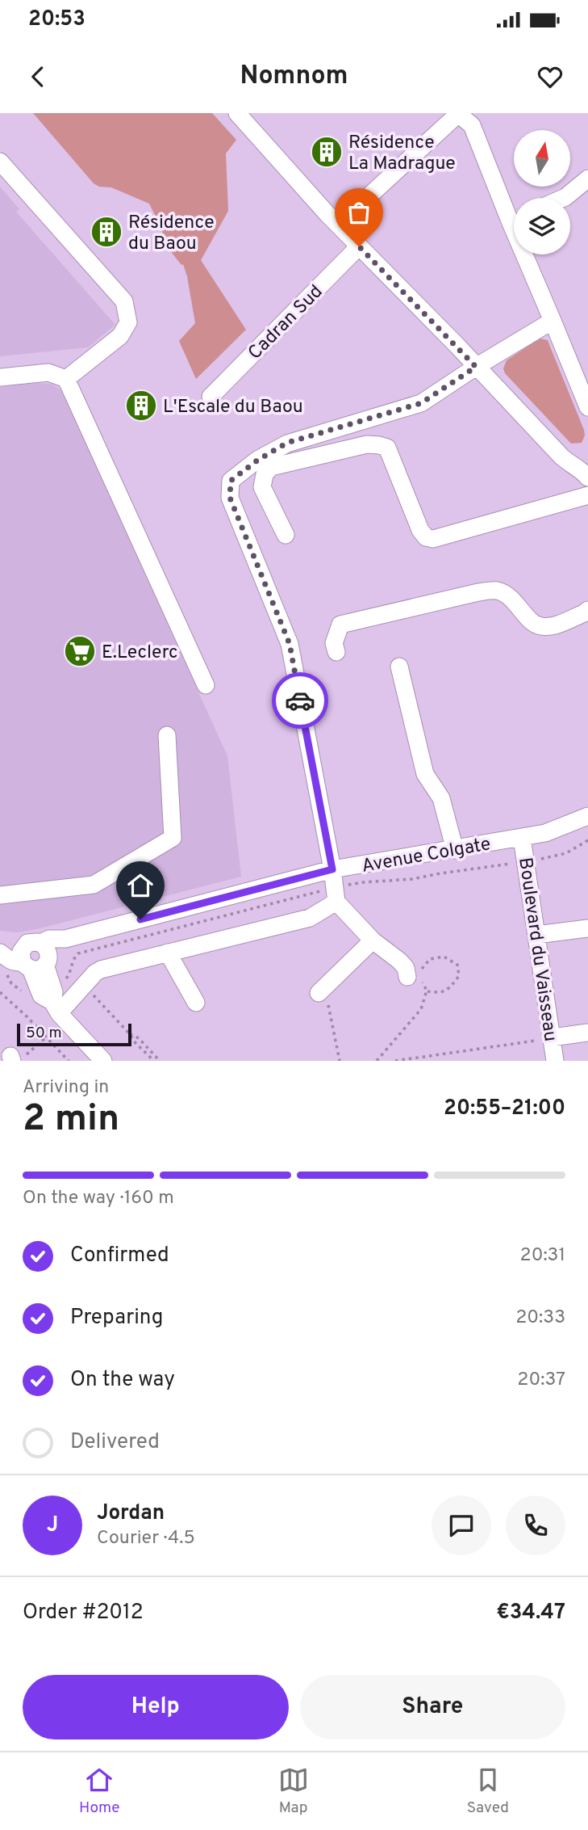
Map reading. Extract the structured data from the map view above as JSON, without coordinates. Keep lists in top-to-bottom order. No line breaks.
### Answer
{"streets":{"street":["Cadran Sud","Avenue Colgate","Boulevard du Vaisseau"]},"crossings":[["Avenue Colgate","Boulevard du Vaisseau"]],"places":{"building":["Résidence La Madrague","Résidence du Baou","L'Escale du Baou"],"supermarket":["E.Leclerc"]},"scale_bar":"50 m","north":"top","page":{"status":"20:53","header":"Nomnom","scale":"50 m","heading":["2 min","Arriving in","20:55–21:00"],"panel":["Jordan","Courier · 4.5","Order #2012","€34.47"],"bar":"On the way · 160 m","list":[["Confirmed","20:31"],["Preparing","20:33"],["On the way","20:37"],"Delivered"],"round":"J","buttons":["Help","Share"],"tabs":["Home","Map","Saved"]}}
